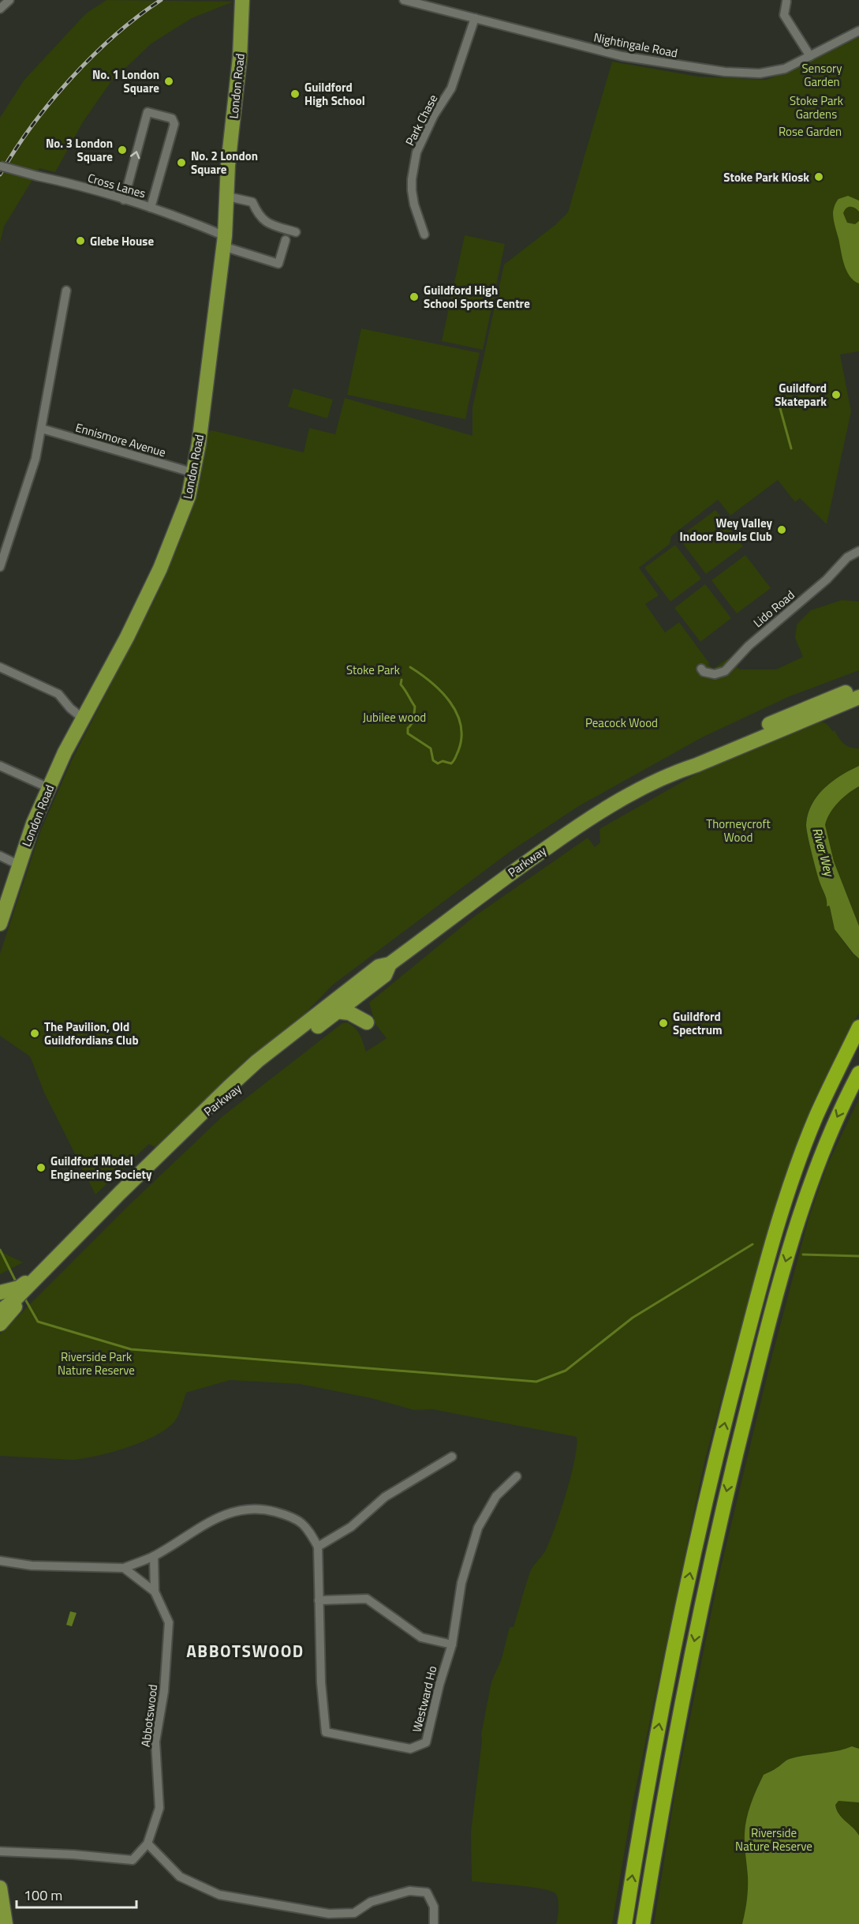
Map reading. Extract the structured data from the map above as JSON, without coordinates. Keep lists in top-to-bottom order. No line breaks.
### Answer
{"streets":{"main road":["London Road","Parkway"],"street":["Nightingale Road","Park Chase","Cross Lanes","Ennismore Avenue","Lido Road","Westward Ho","Abbotswood"]},"crossings":[["Nightingale Road","Park Chase"],["London Road","Cross Lanes"],["London Road","Ennismore Avenue"]],"districts":["ABBOTSWOOD"],"water":["River Wey"],"parks":["Sensory Garden","Stoke Park Gardens","Rose Garden","Stoke Park","Jubilee wood","Peacock Wood","Thorneycroft Wood","Riverside Park Nature Reserve","Riverside Nature Reserve"],"places":["No. 1 London Square","Guildford High School","No. 3 London Square","No. 2 London Square","Stoke Park Kiosk","Glebe House","Guildford High School Sports Centre","Guildford Skatepark","Wey Valley Indoor Bowls Club","Guildford Spectrum","The Pavilion, Old Guildfordians Club","Guildford Model Engineering Society"],"scale_bar":"100 m"}
